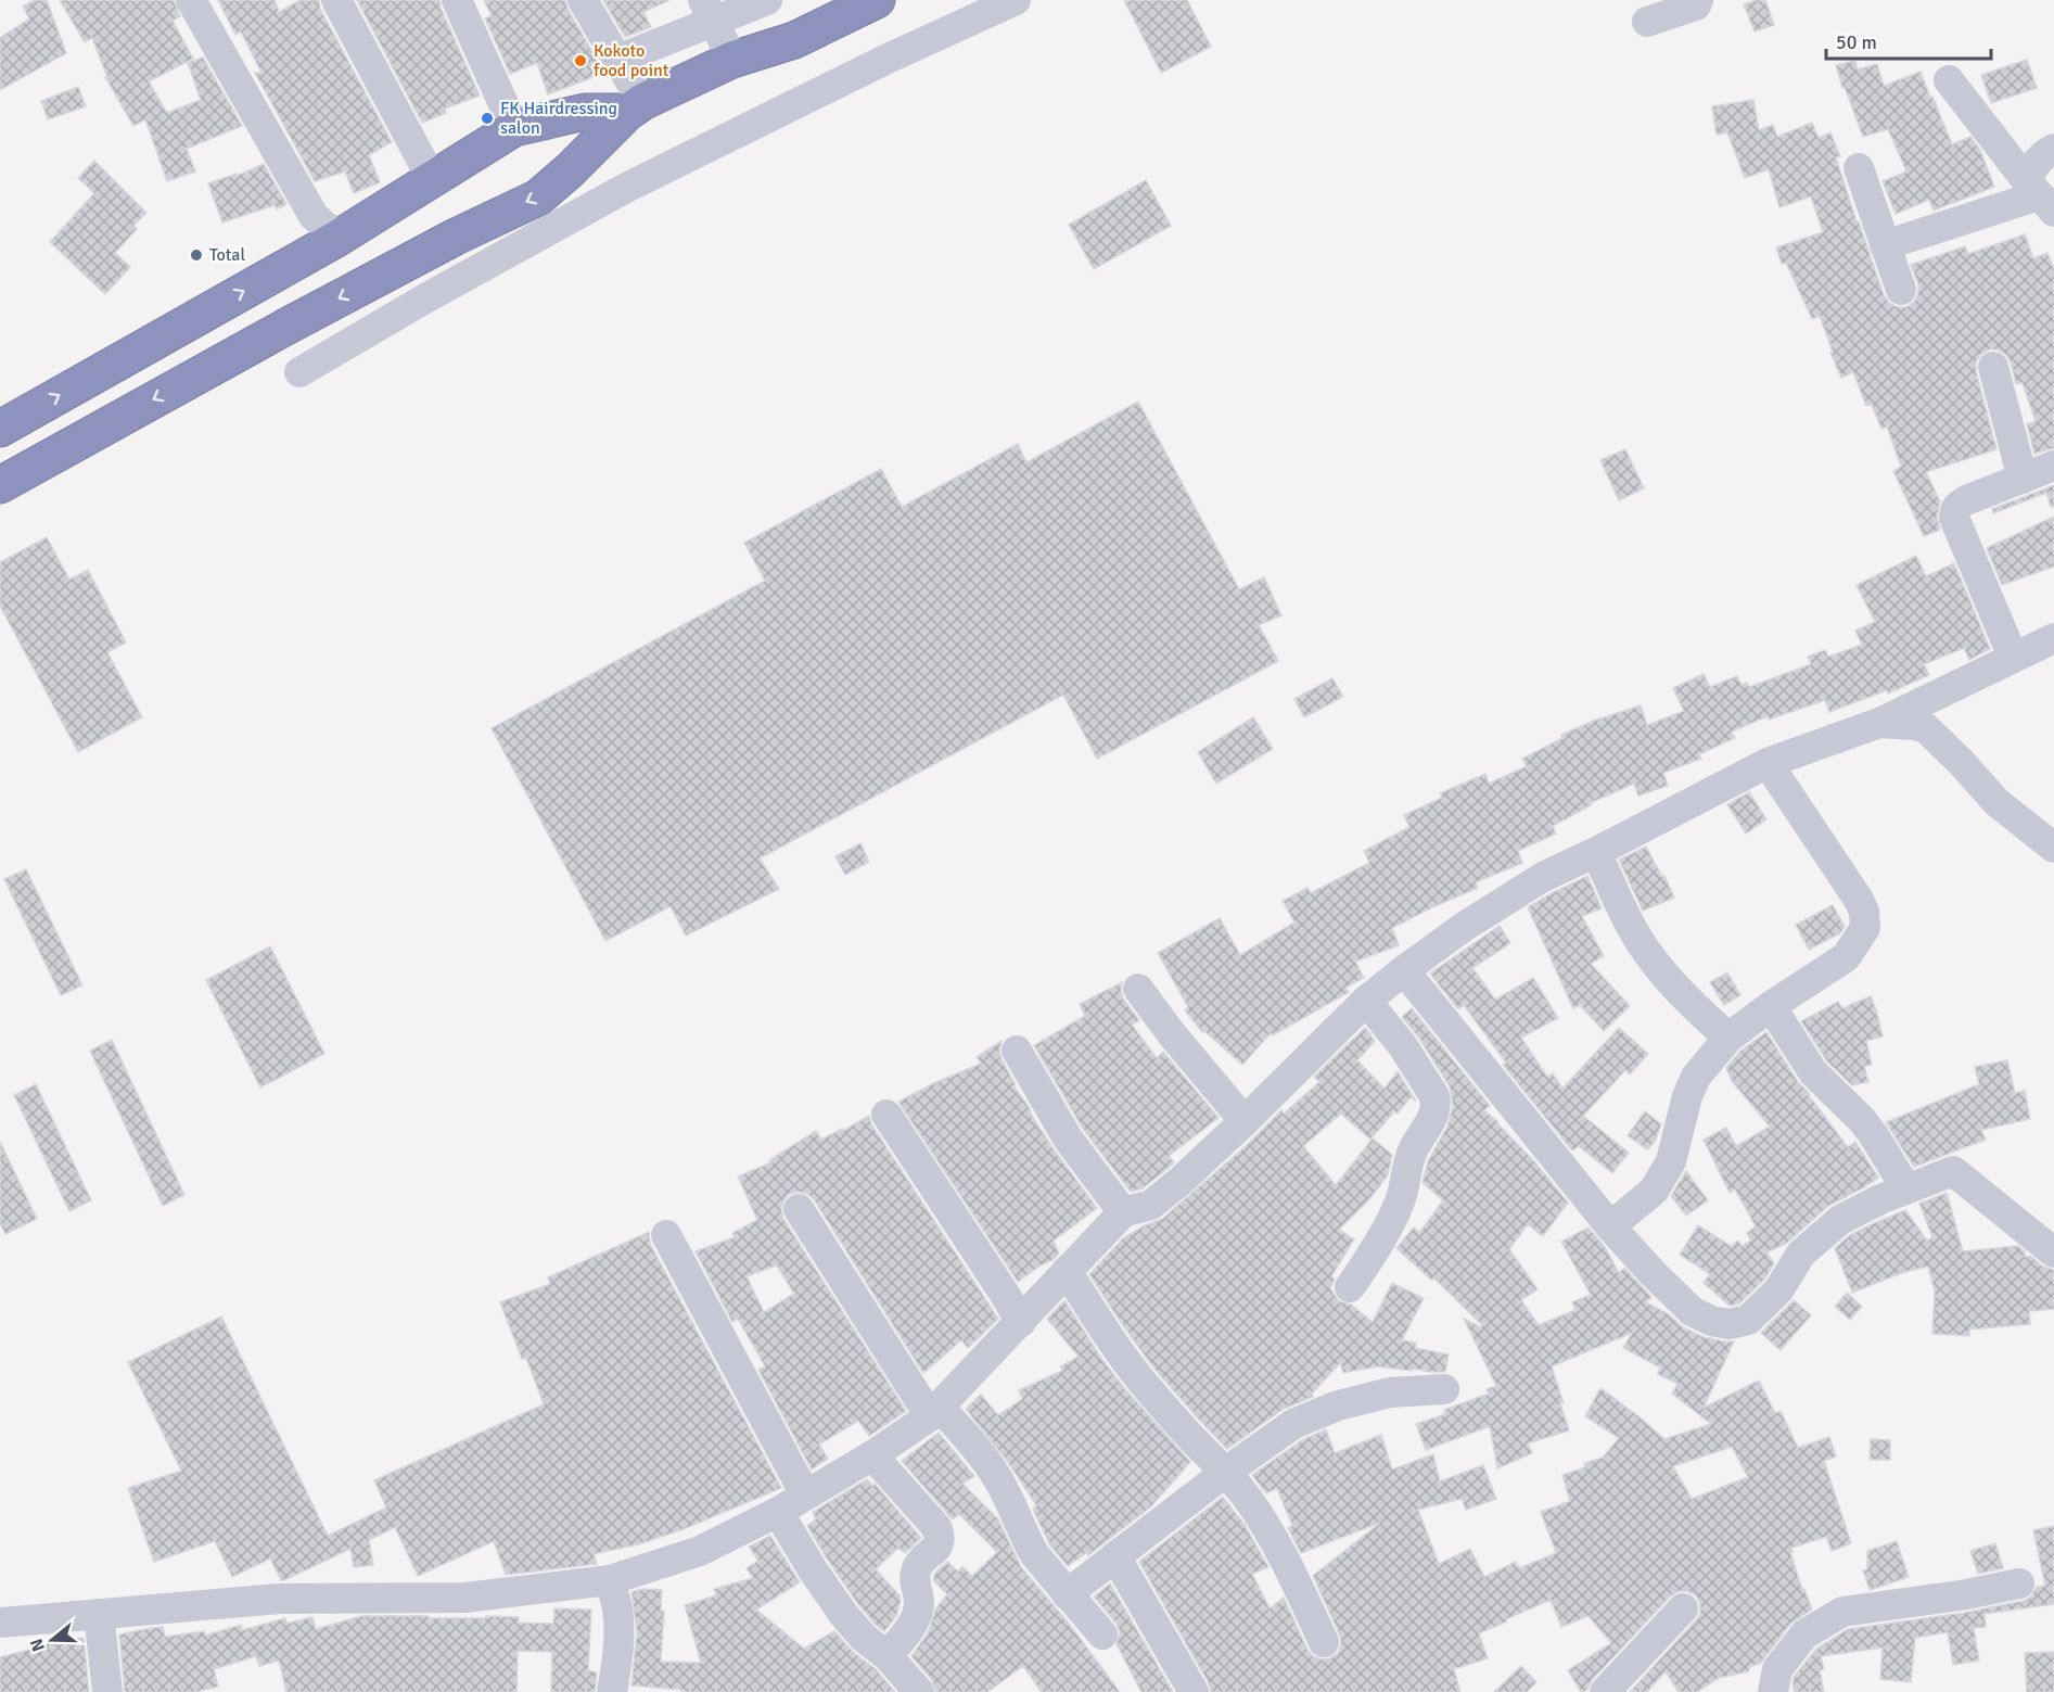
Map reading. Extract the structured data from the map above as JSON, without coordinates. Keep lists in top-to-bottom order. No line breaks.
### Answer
{"places":["Kokoto food point","FK Hairdressing salon","Total"],"scale_bar":"50 m","north":"left"}
